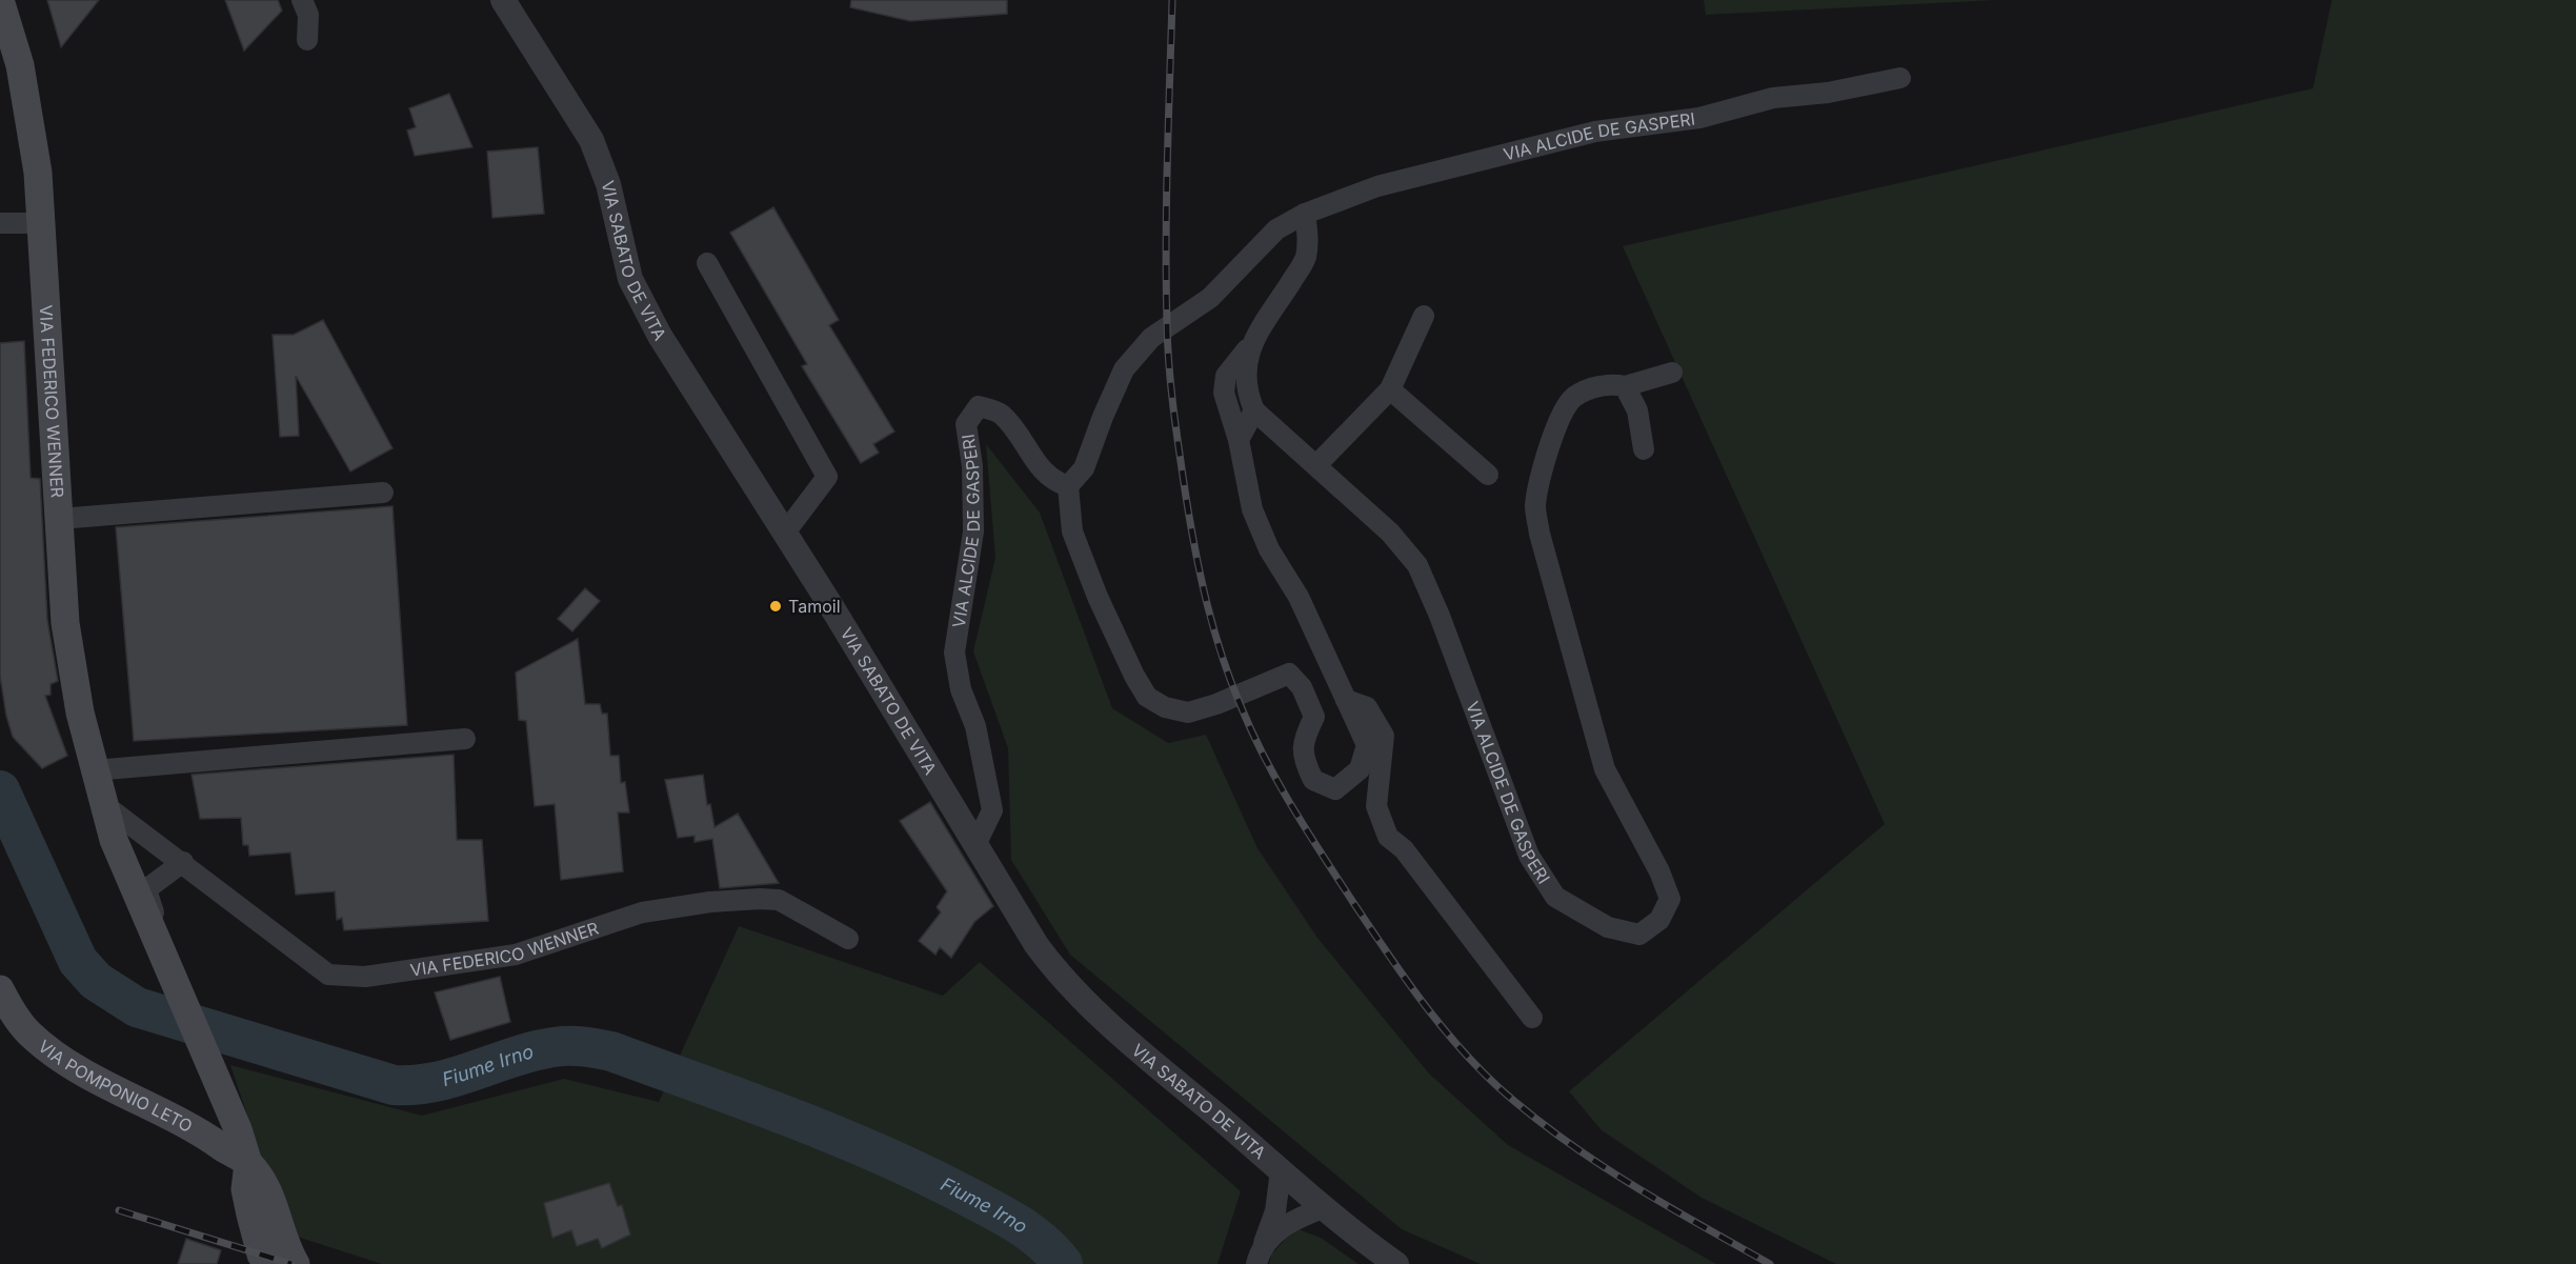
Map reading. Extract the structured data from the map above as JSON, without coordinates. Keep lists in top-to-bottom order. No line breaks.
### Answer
{"streets":{"main road":["VIA FEDERICO WENNER","VIA POMPONIO LETO"],"street":["VIA ALCIDE DE GASPERI","VIA SABATO DE VITA"]},"crossings":[["VIA ALCIDE DE GASPERI","VIA SABATO DE VITA"],["VIA FEDERICO WENNER","VIA POMPONIO LETO"]],"water":["Fiume Irno"],"places":["Tamoil"]}
